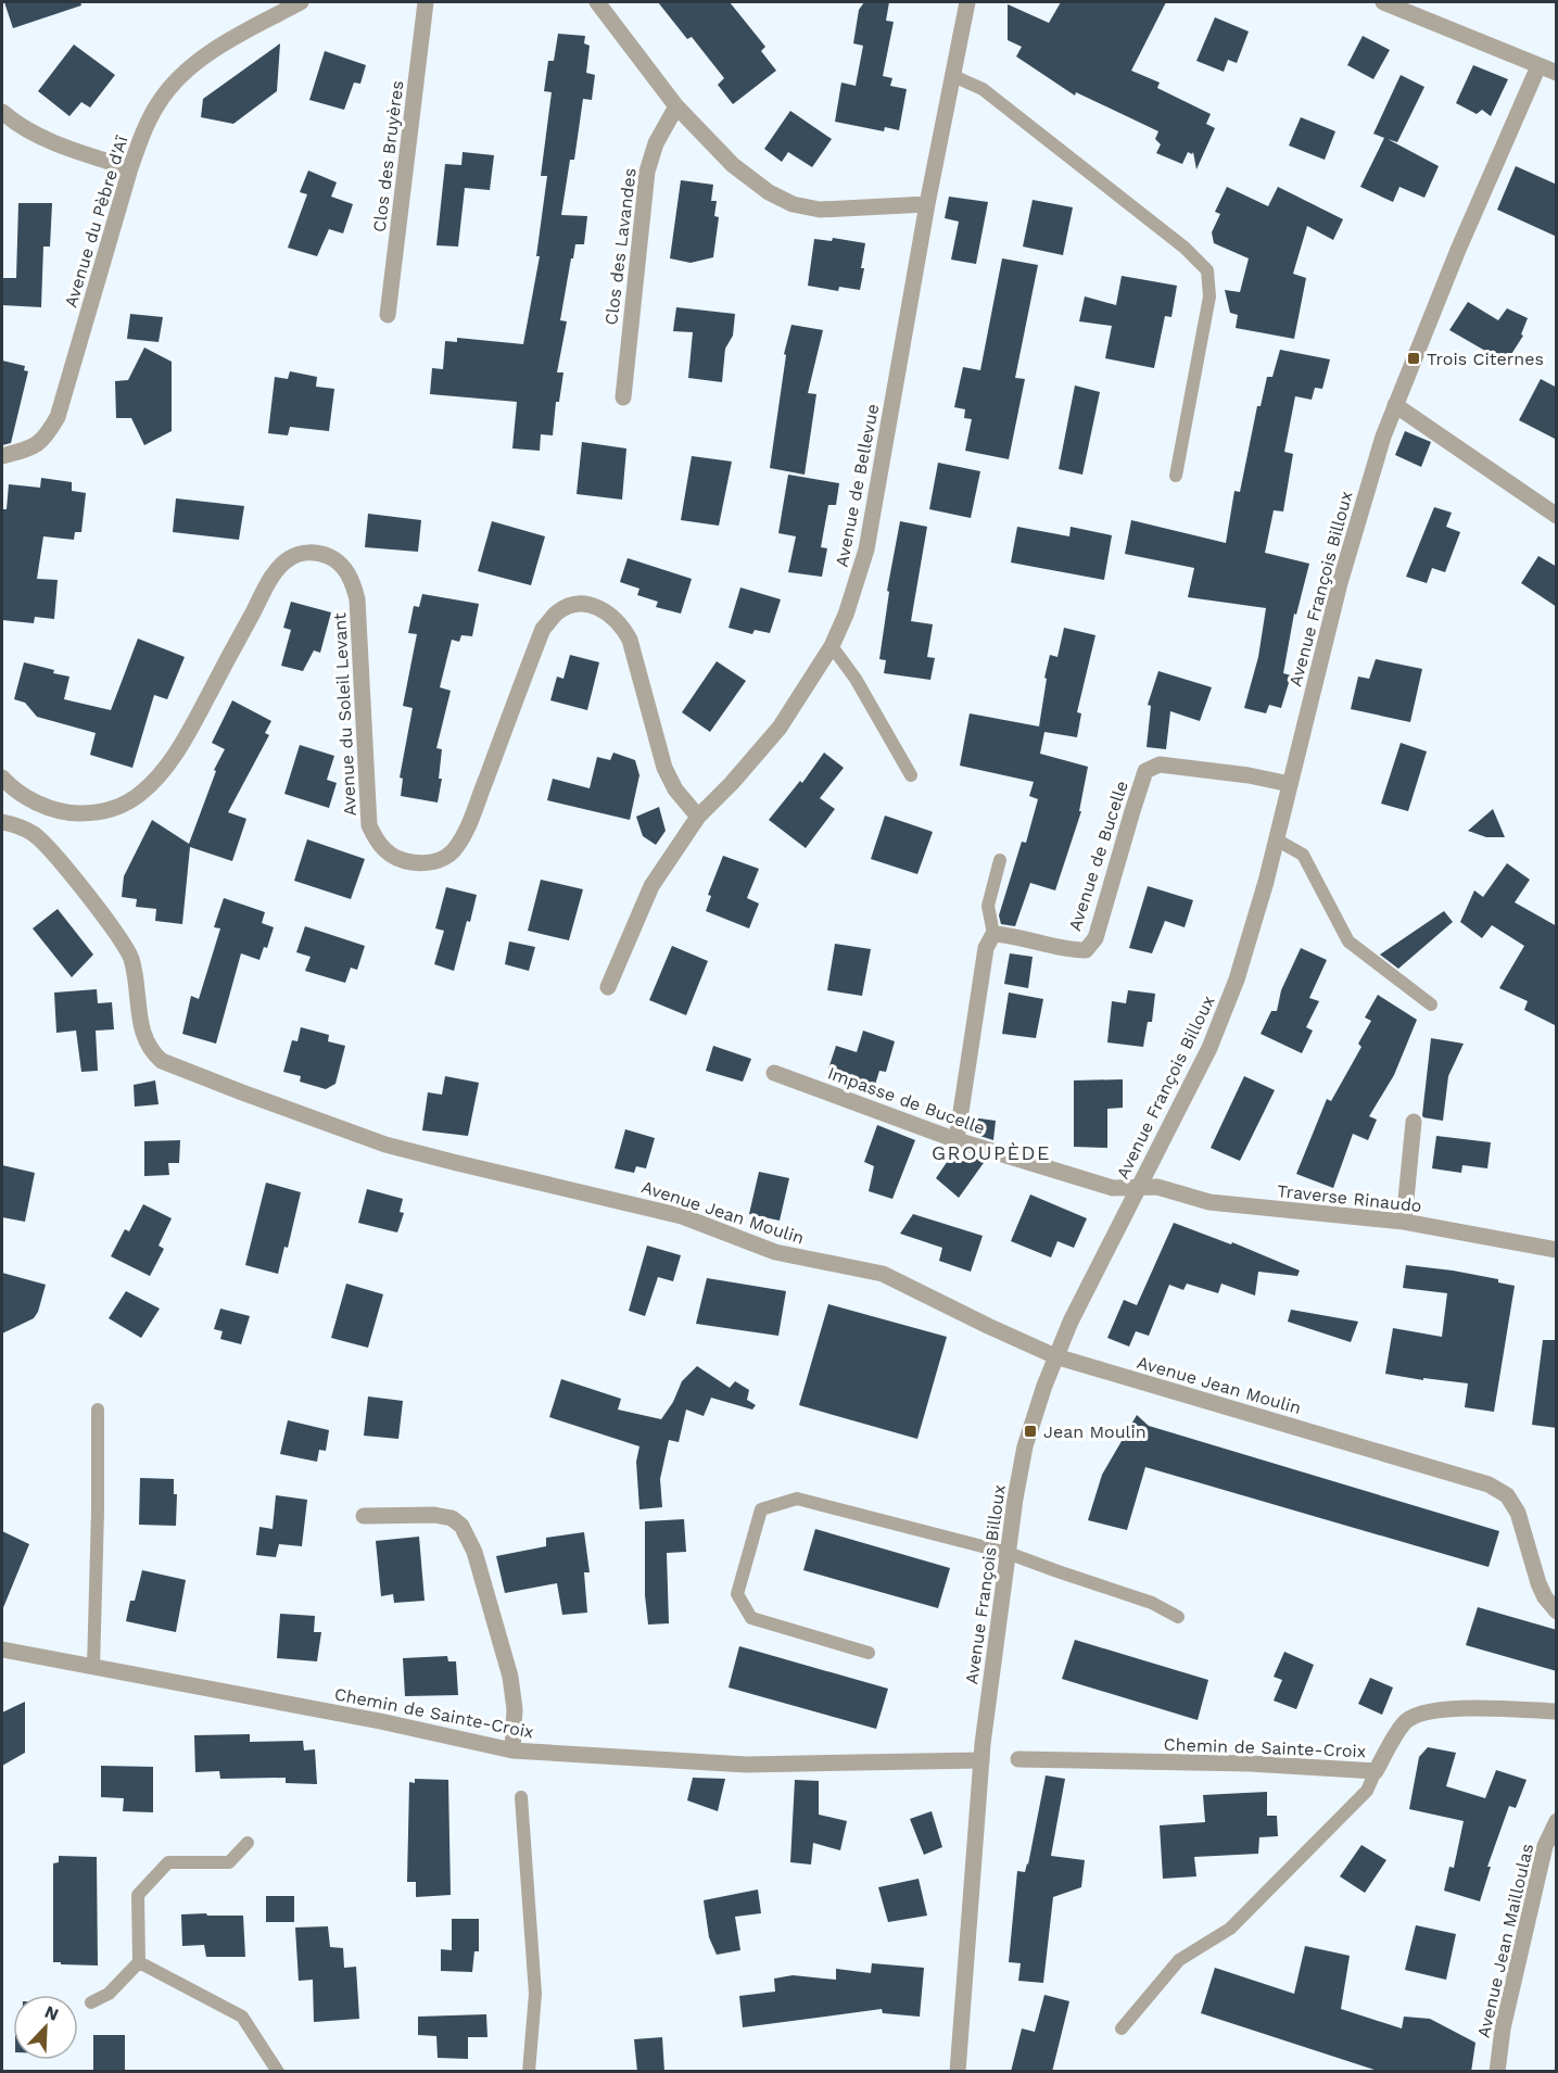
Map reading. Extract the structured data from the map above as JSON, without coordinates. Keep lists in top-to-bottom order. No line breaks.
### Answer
{"streets":{"street":["Clos des Bruyères","Avenue du Pèbre d'Aï","Clos des Lavandes","Avenue de Bellevue","Avenue François Billoux","Avenue du Soleil Levant","Avenue de Bucelle","Impasse de Bucelle","Traverse Rinaudo","Avenue Jean Moulin","Chemin de Sainte-Croix","Avenue Jean Mailloulas"]},"crossings":[["Avenue de Bellevue","Avenue du Soleil Levant"],["Avenue François Billoux","Avenue de Bucelle"],["Avenue François Billoux","Impasse de Bucelle"],["Avenue François Billoux","Traverse Rinaudo"],["Avenue François Billoux","Avenue Jean Moulin"],["Avenue François Billoux","Chemin de Sainte-Croix"],["Impasse de Bucelle","Traverse Rinaudo"]],"districts":["GROUPÈDE"],"places":{"transit":["Trois Citernes","Jean Moulin"]},"north":"top right"}
